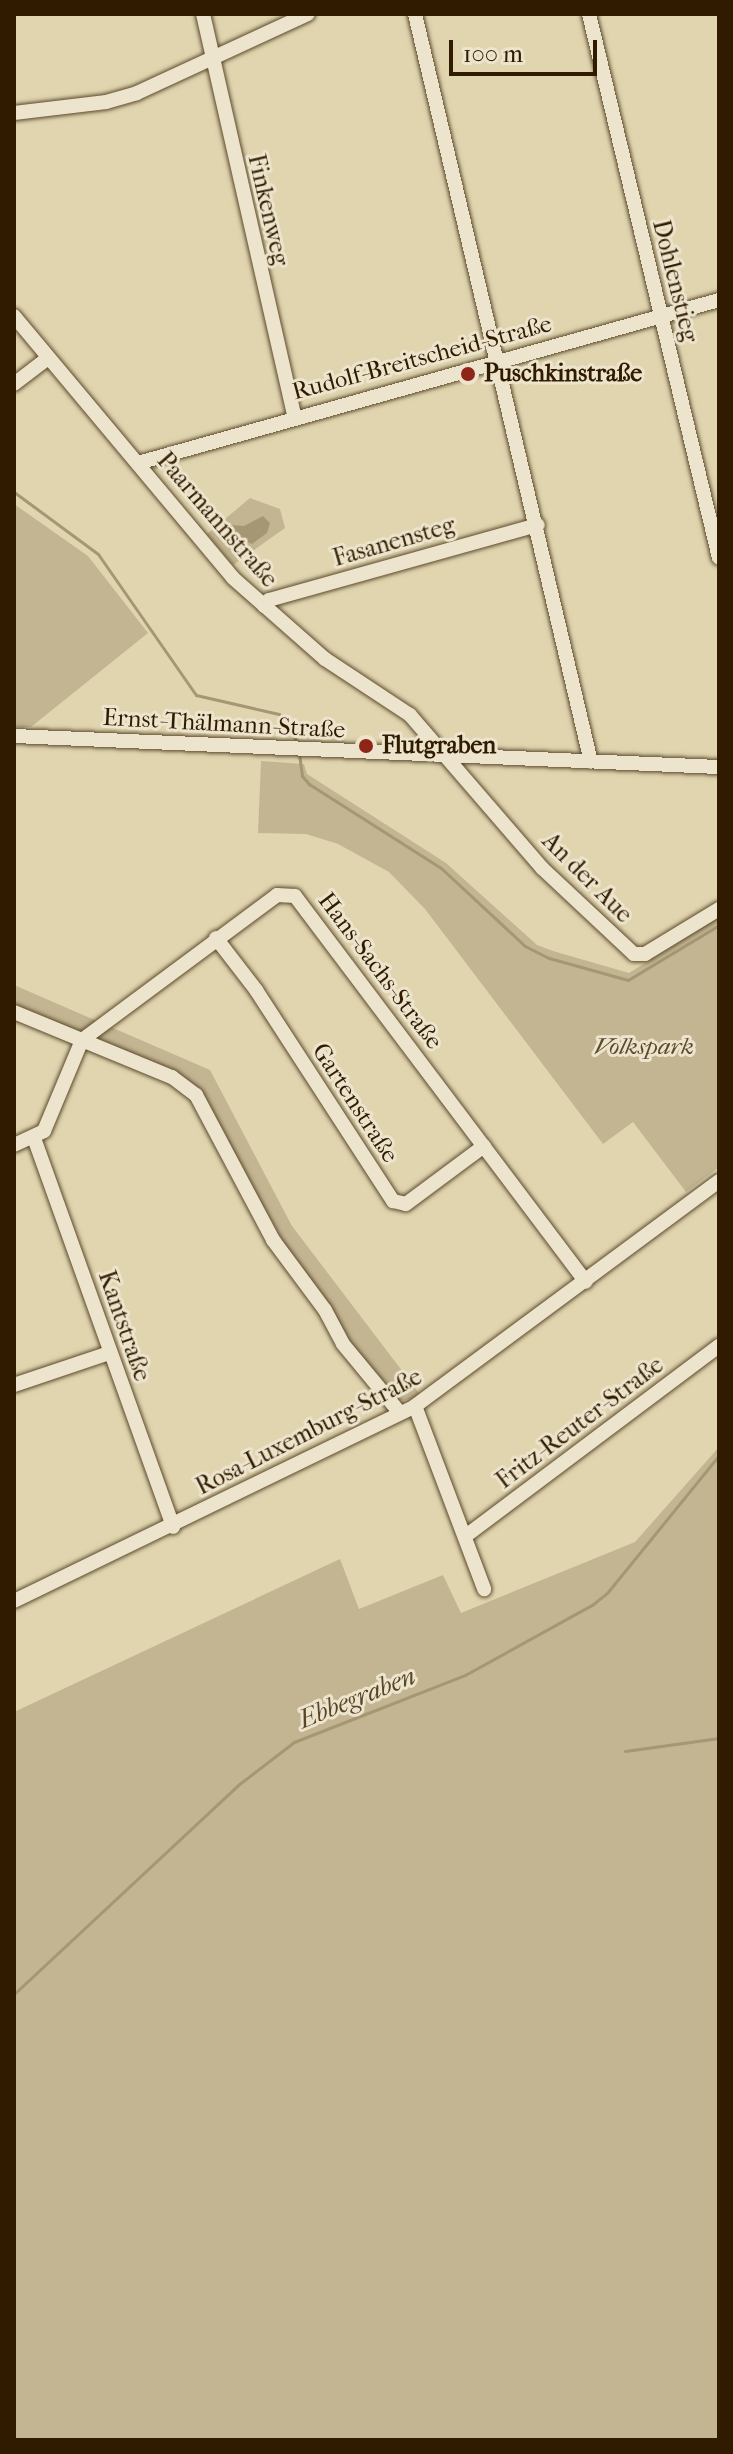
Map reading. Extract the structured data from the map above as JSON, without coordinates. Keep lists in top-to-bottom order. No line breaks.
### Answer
{"streets":{"street":["Finkenweg","Dohlenstieg","Rudolf-Breitscheid-Straße","Paarmannstraße","Fasanensteg","Ernst-Thälmann-Straße","An der Aue","Hans-Sachs-Straße","Gartenstraße","Kantstraße","Fritz-Reuter-Straße","Rosa-Luxemburg-Straße"]},"crossings":[["Finkenweg","Rudolf-Breitscheid-Straße"],["Dohlenstieg","Rudolf-Breitscheid-Straße"],["Rudolf-Breitscheid-Straße","Paarmannstraße"],["Paarmannstraße","Fasanensteg"],["Paarmannstraße","Ernst-Thälmann-Straße"],["Paarmannstraße","An der Aue"],["Ernst-Thälmann-Straße","An der Aue"],["Hans-Sachs-Straße","Gartenstraße"],["Hans-Sachs-Straße","Rosa-Luxemburg-Straße"],["Kantstraße","Rosa-Luxemburg-Straße"]],"water":["Ebbegraben"],"parks":["Volkspark"],"places":["Puschkinstraße","Flutgraben"],"scale_bar":"100 m"}
